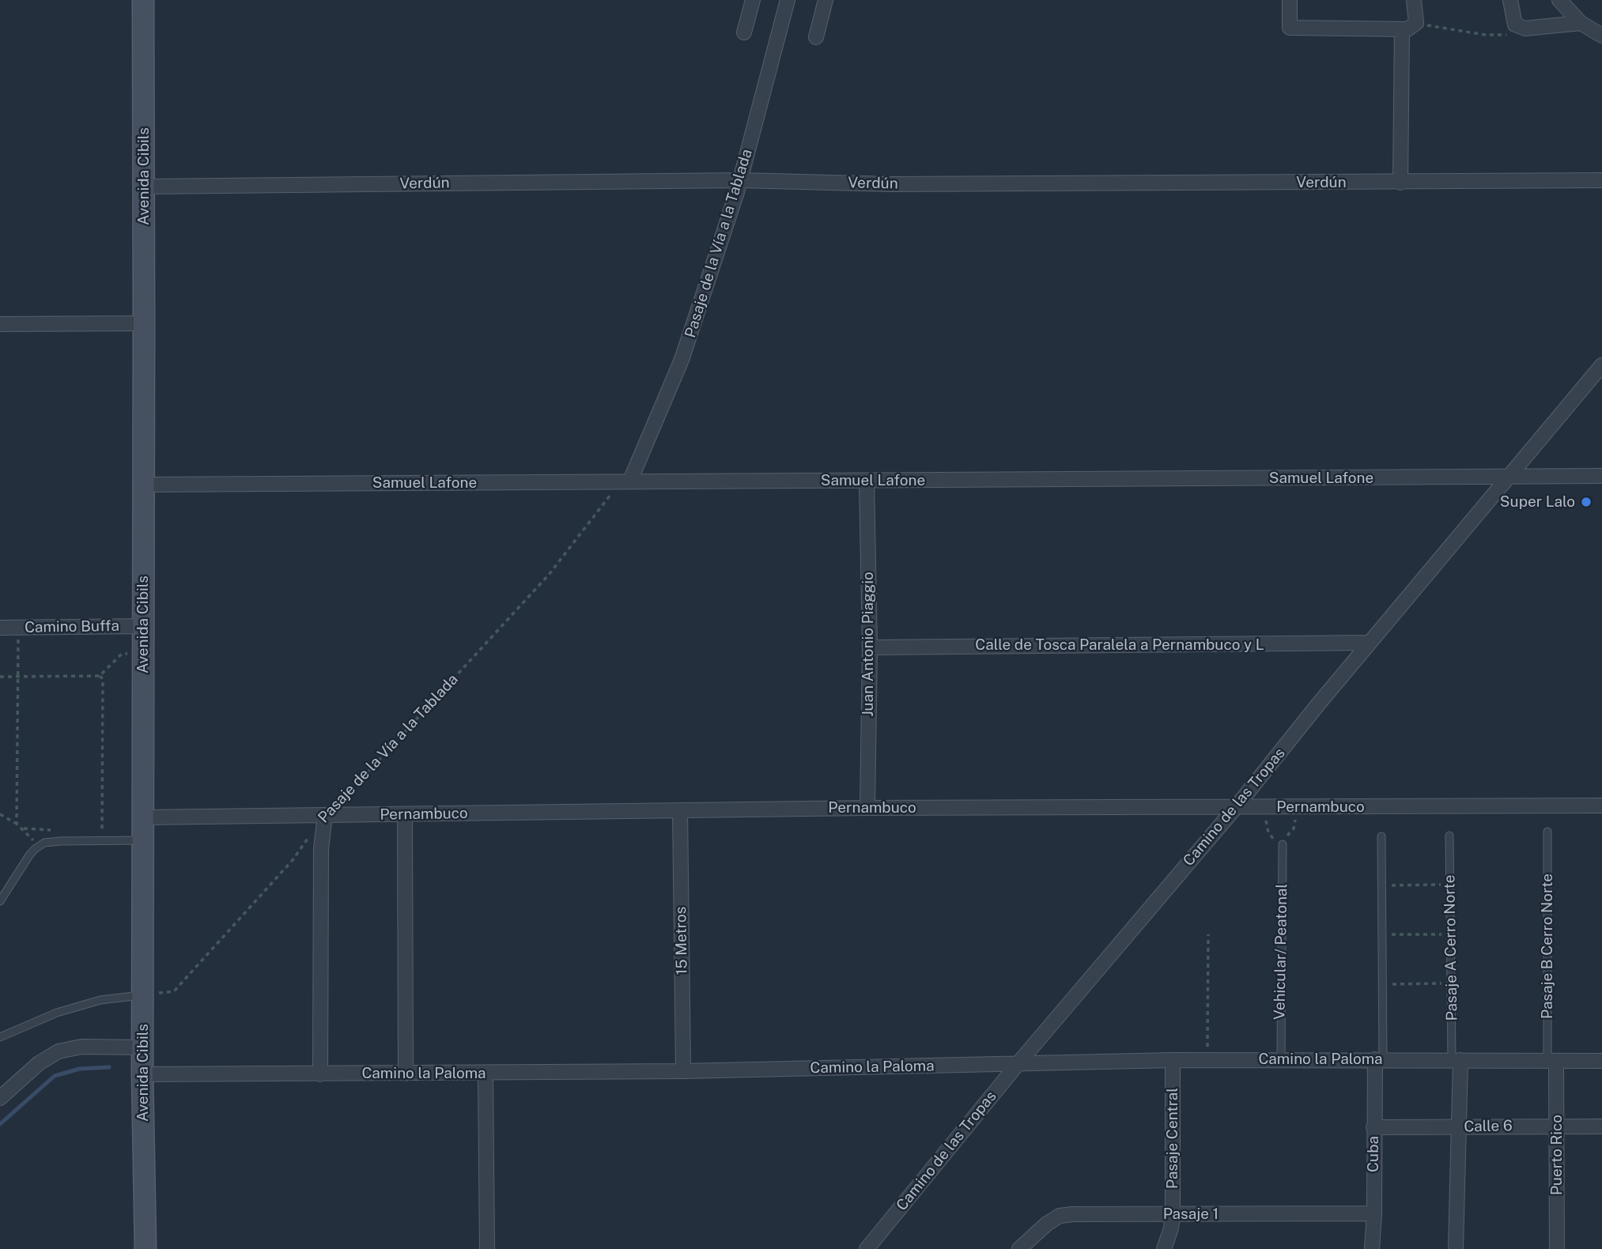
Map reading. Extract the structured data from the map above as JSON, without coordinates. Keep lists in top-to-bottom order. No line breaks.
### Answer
{"streets":{"street":["Avenida Cibils","Verdún","Pasaje de la Vía a la Tablada","Samuel Lafone","Camino Buffa","Juan Antonio Piaggio","Calle de Tosca Paralela a Pernambuco y L","Camino de las Tropas","Pernambuco","15 Metros","Camino la Paloma","Calle 6","Pasaje Central","Cuba","Puerto Rico","Pasaje 1"],"lane":["Pasaje B Cerro Norte","Pasaje A Cerro Norte","Vehicular/ Peatonal"]},"crossings":[["Avenida Cibils","Verdún"],["Avenida Cibils","Pasaje de la Vía a la Tablada"],["Avenida Cibils","Samuel Lafone"],["Avenida Cibils","Camino Buffa"],["Avenida Cibils","Pernambuco"],["Avenida Cibils","Camino la Paloma"],["Verdún","Pasaje de la Vía a la Tablada"],["Pasaje de la Vía a la Tablada","Samuel Lafone"],["Pasaje de la Vía a la Tablada","Pernambuco"],["Samuel Lafone","Juan Antonio Piaggio"],["Samuel Lafone","Camino de las Tropas"],["Juan Antonio Piaggio","Calle de Tosca Paralela a Pernambuco y L"],["Juan Antonio Piaggio","Pernambuco"],["Calle de Tosca Paralela a Pernambuco y L","Camino de las Tropas"],["Camino de las Tropas","Pernambuco"],["Camino de las Tropas","Camino la Paloma"],["Pernambuco","15 Metros"],["15 Metros","Camino la Paloma"],["Pasaje B Cerro Norte","Camino la Paloma"],["Pasaje B Cerro Norte","Puerto Rico"],["Pasaje A Cerro Norte","Camino la Paloma"],["Vehicular/ Peatonal","Camino la Paloma"],["Camino la Paloma","Pasaje Central"],["Camino la Paloma","Cuba"],["Camino la Paloma","Puerto Rico"],["Calle 6","Cuba"],["Calle 6","Puerto Rico"],["Pasaje Central","Pasaje 1"],["Cuba","Pasaje 1"]],"places":["Super Lalo"]}
